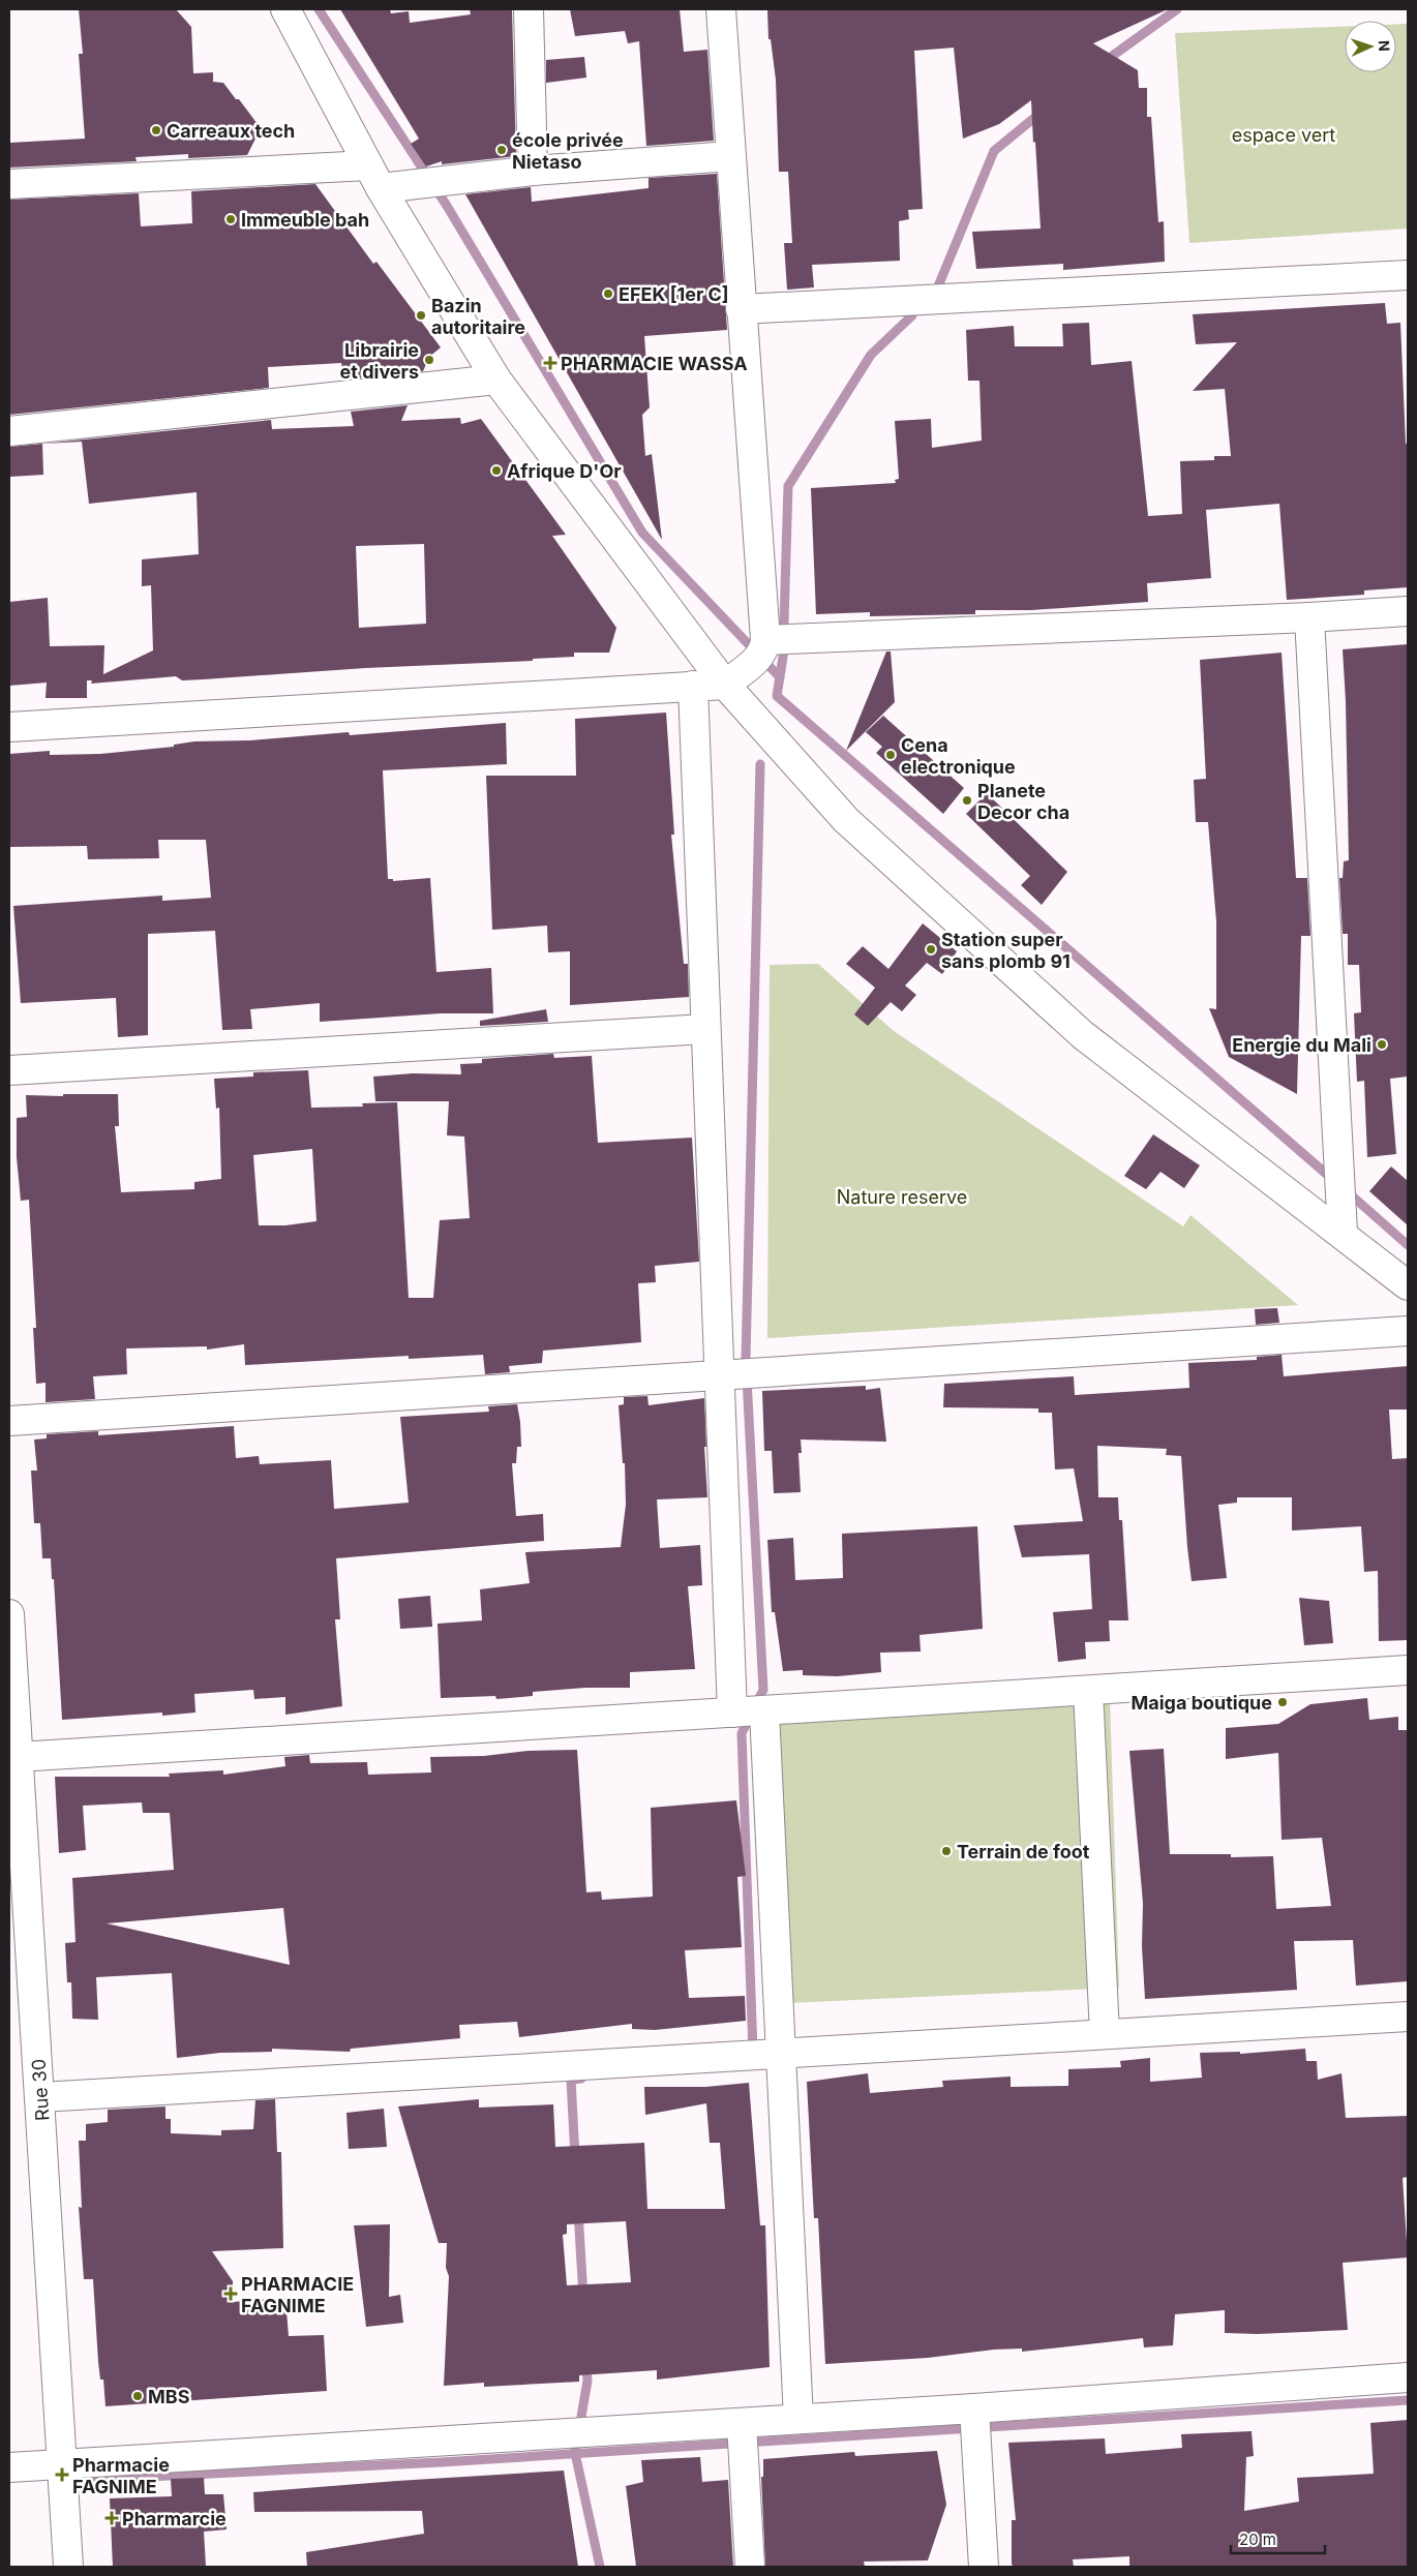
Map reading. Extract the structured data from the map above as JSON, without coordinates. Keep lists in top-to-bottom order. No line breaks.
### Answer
{"streets":{"street":["Rue 30"]},"parks":["espace vert","Nature reserve"],"places":{"other":["Carreaux tech","école privée Nietaso","Immeuble bah","EFEK [1er C]","Bazin autoritaire","Librairie et divers","Afrique D'Or","Cena electronique","Planete Decor cha","Station super sans plomb 91","Energie du Mali","Maiga boutique","Terrain de foot","MBS"],"health":["PHARMACIE WASSA","PHARMACIE FAGNIME","Pharmacie FAGNIME","Pharmarcie"]},"scale_bar":"20 m","north":"right"}
